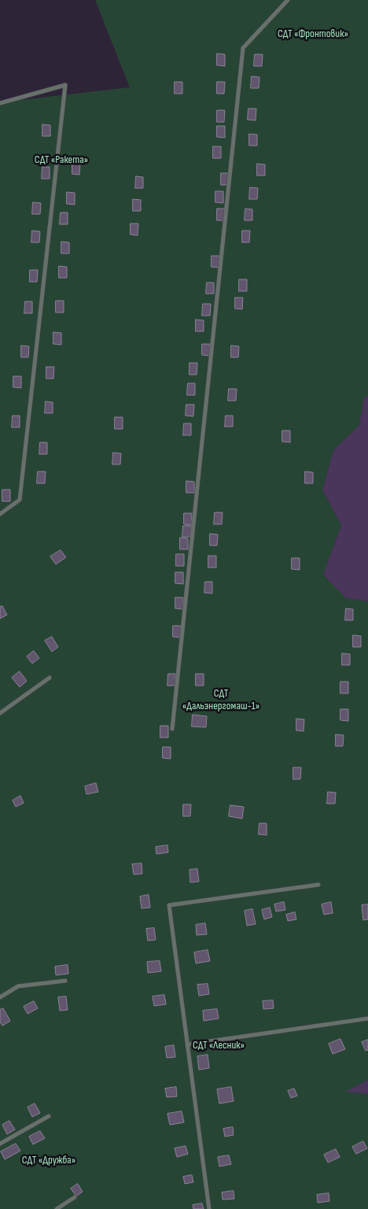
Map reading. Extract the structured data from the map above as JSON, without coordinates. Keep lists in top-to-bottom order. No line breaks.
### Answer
{"parks":["СДТ «Фронтовик»","СДТ «Ракета»","СДТ «Дальэнергомаш-1»","СДТ «Лесник»","СДТ «Дружба»"]}
